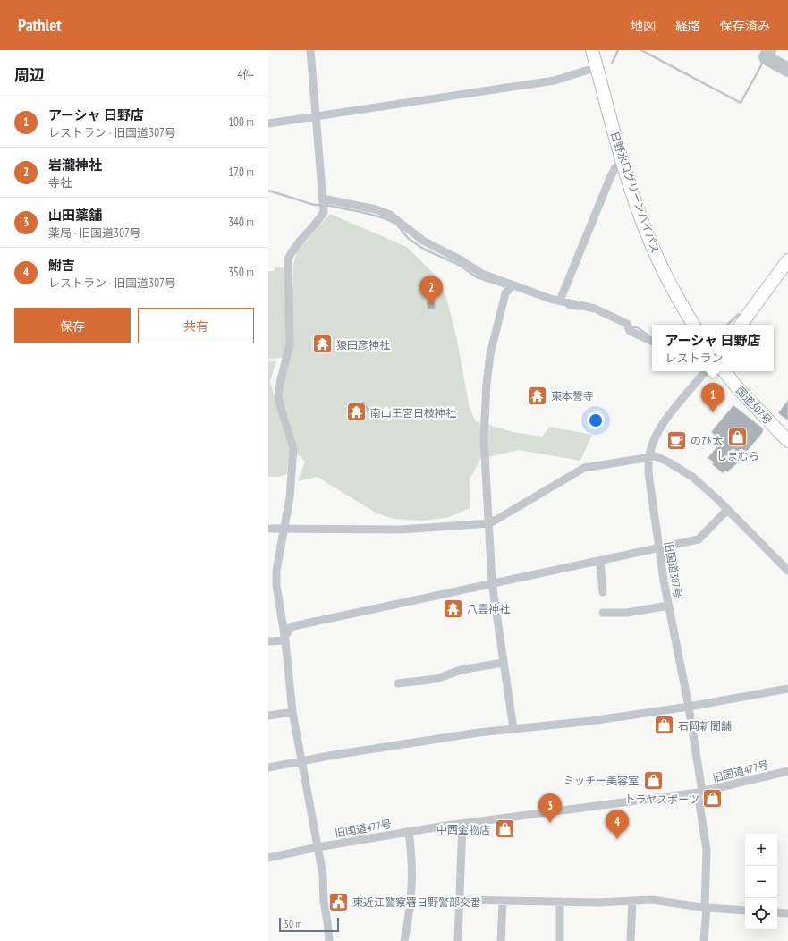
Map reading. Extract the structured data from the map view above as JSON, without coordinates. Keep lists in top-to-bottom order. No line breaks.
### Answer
{"streets":{"highway":["日野水口グリーンバイパス","国道307号"],"street":["旧国道307号","旧国道477号"]},"crossings":[["旧国道307号","旧国道477号"]],"places":{"temple":["猿田彦神社","東本誓寺","南山王宮日枝神社","八雲神社"],"shop":["しまむら","石岡新聞舗","ミッチー美容室","トラヤスポーツ","中西金物店"],"cafe":["のび太"],"public building":["東近江警察署日野警部交番"]},"scale_bar":"50 m","page":{"header":"Pathlet","nav":["地図","経路","保存済み"],"heading":["周辺","4件"],"list":[{"mark":"1","name":"アーシャ 日野店","note":"レストラン · 旧国道307号","value":"100 m"},{"mark":"2","name":"岩瀧神社","note":"寺社","value":"170 m"},{"mark":"3","name":"山田薬舗","note":"薬局 · 旧国道307号","value":"340 m"},{"mark":"4","name":"鮒吉","note":"レストラン · 旧国道307号","value":"350 m"}],"pins":["2","1","3","4"],"buttons":["保存","共有"],"popup":["アーシャ 日野店","レストラン"],"map_buttons":["+","−"],"scale":"50 m"}}
